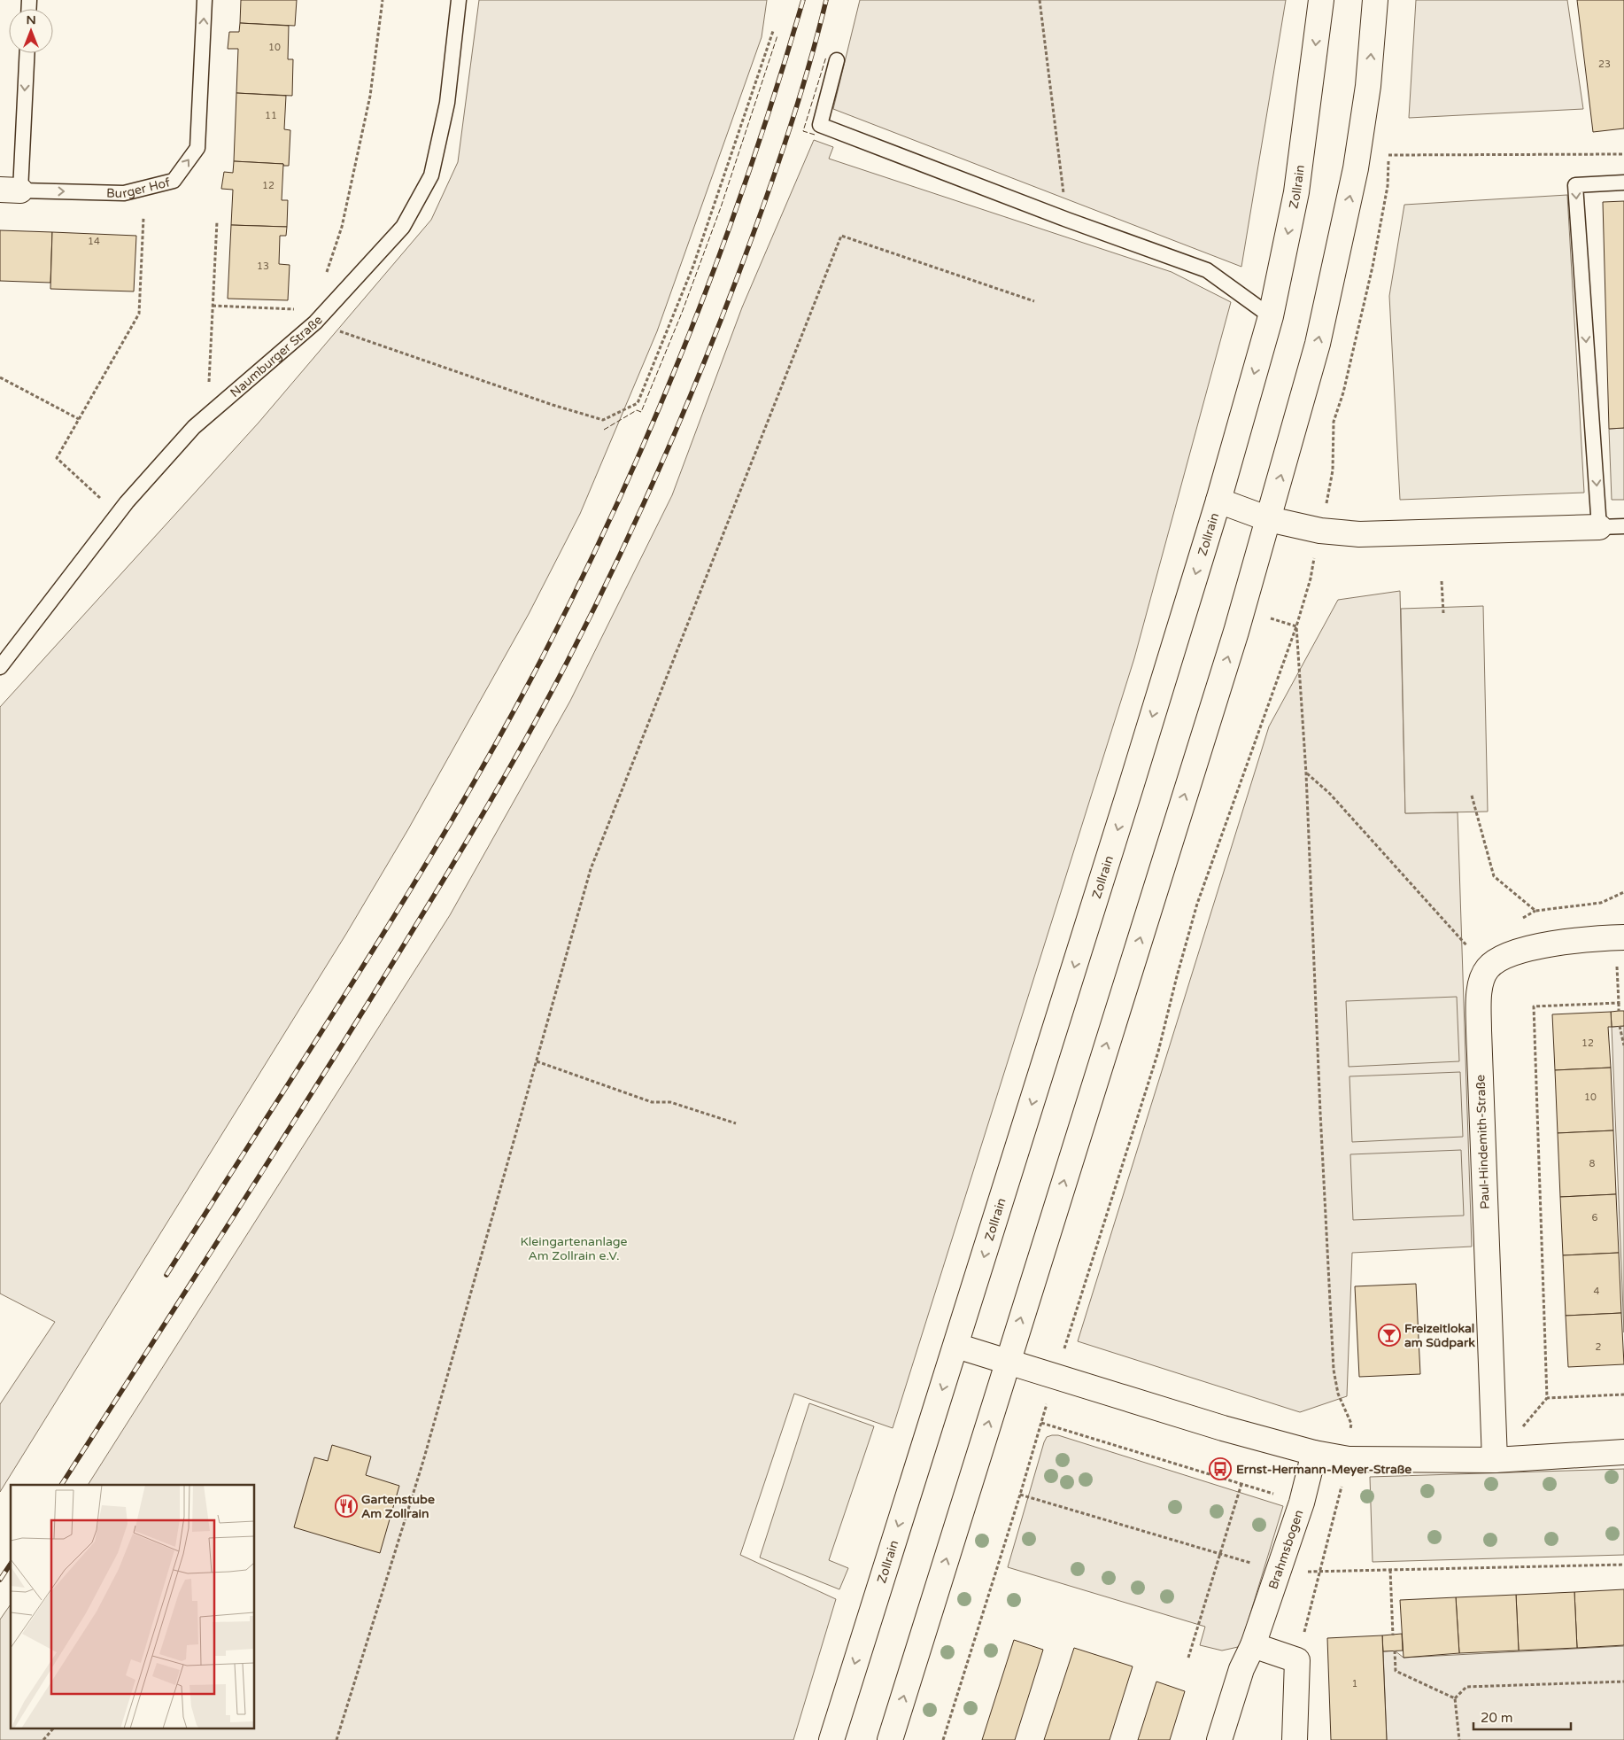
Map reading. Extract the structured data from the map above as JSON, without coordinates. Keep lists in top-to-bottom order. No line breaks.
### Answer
{"streets":{"main road":["Zollrain","Paul-Hindemith-Straße","Brahmsbogen"],"lane":["Burger Hof","Naumburger Straße"]},"parks":["Kleingartenanlage Am Zollrain e.V."],"places":{"bar":["Freizeitlokal am Südpark"],"bus stop":["Ernst-Hermann-Meyer-Straße"],"restaurant":["Gartenstube Am Zollrain"]},"house_numbers":["10","23","11","12","14","13","12","10","8","6","4","2","1"],"scale_bar":"20 m","north":"top"}
